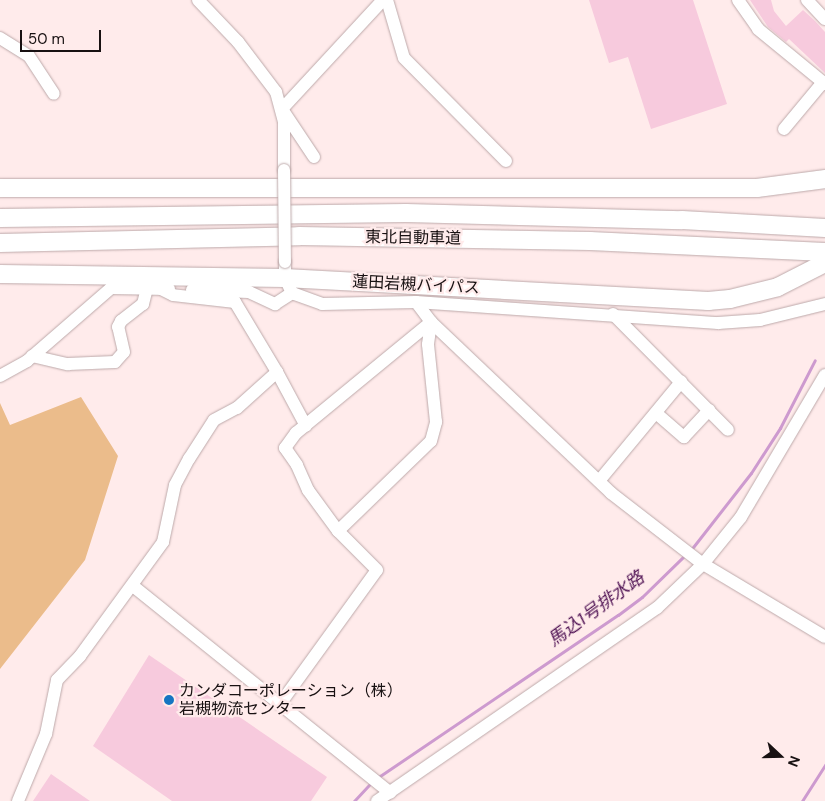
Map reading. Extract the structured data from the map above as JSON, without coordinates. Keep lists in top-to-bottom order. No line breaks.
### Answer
{"streets":{"highway":["東北自動車道","蓮田岩槻バイパス"]},"water":["馬込1号排水路"],"places":["カンダコーポレーション（株） 岩槻物流センター"],"scale_bar":"50 m","north":"right"}
